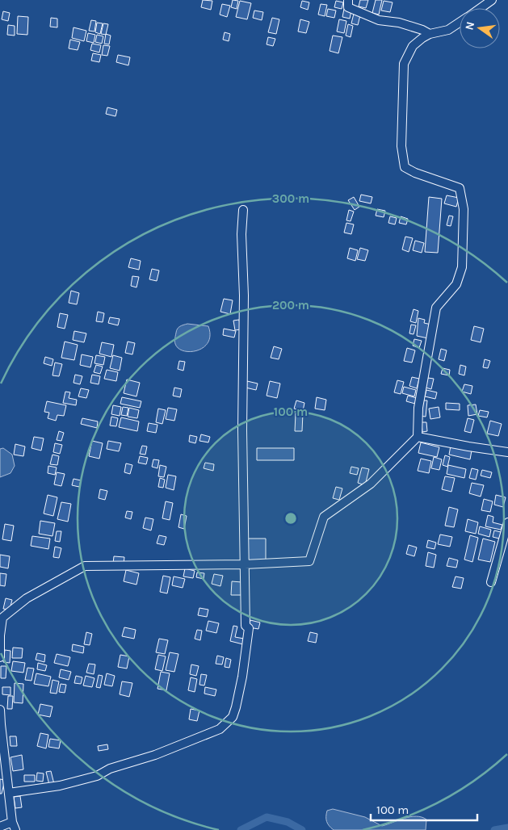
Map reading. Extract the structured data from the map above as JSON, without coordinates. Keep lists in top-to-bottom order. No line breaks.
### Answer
{"scale_bar":"100 m","north":"left","rings":["300 m","200 m","100 m"]}
